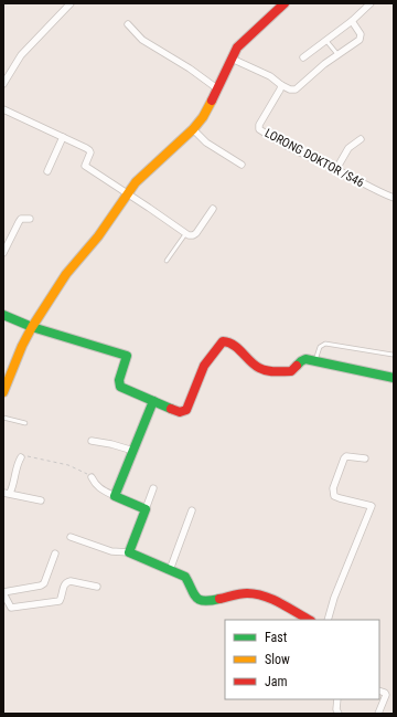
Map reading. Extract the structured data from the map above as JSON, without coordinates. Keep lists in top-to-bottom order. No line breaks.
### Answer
{"streets":{"street":["LORONG DOKTOR /S46"]},"legend":["Fast","Slow","Jam"]}
